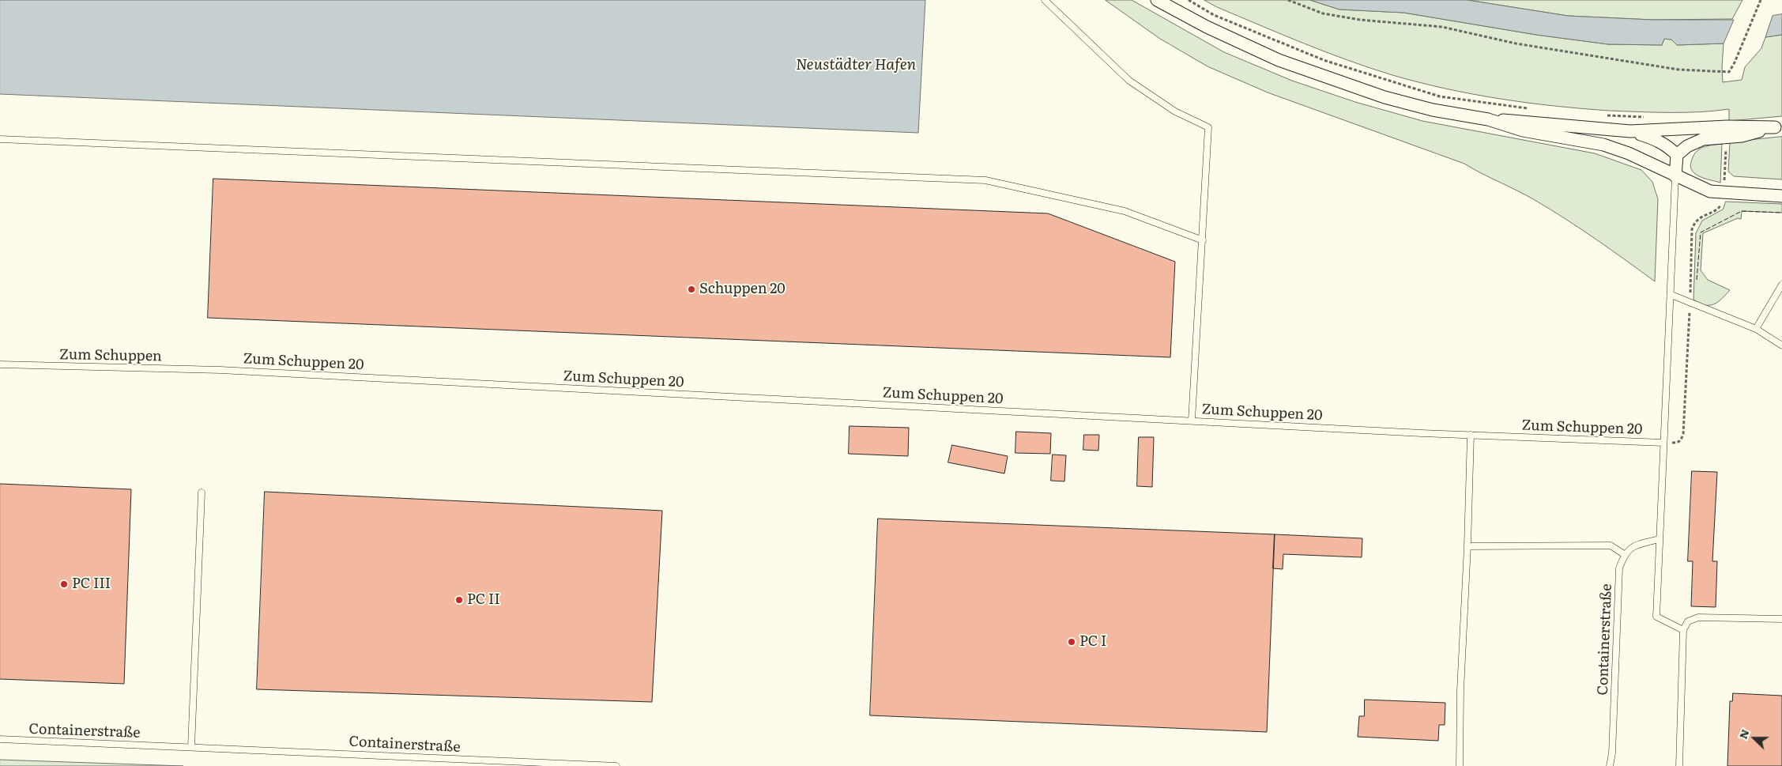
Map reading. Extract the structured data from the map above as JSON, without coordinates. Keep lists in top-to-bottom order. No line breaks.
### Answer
{"streets":{"lane":["Zum Schuppen","Zum Schuppen 20","Containerstraße"]},"crossings":[["Zum Schuppen","Zum Schuppen 20"]],"water":["Neustädter Hafen"],"places":["Schuppen 20","PC III","PC II","PC I"],"north":"left"}
